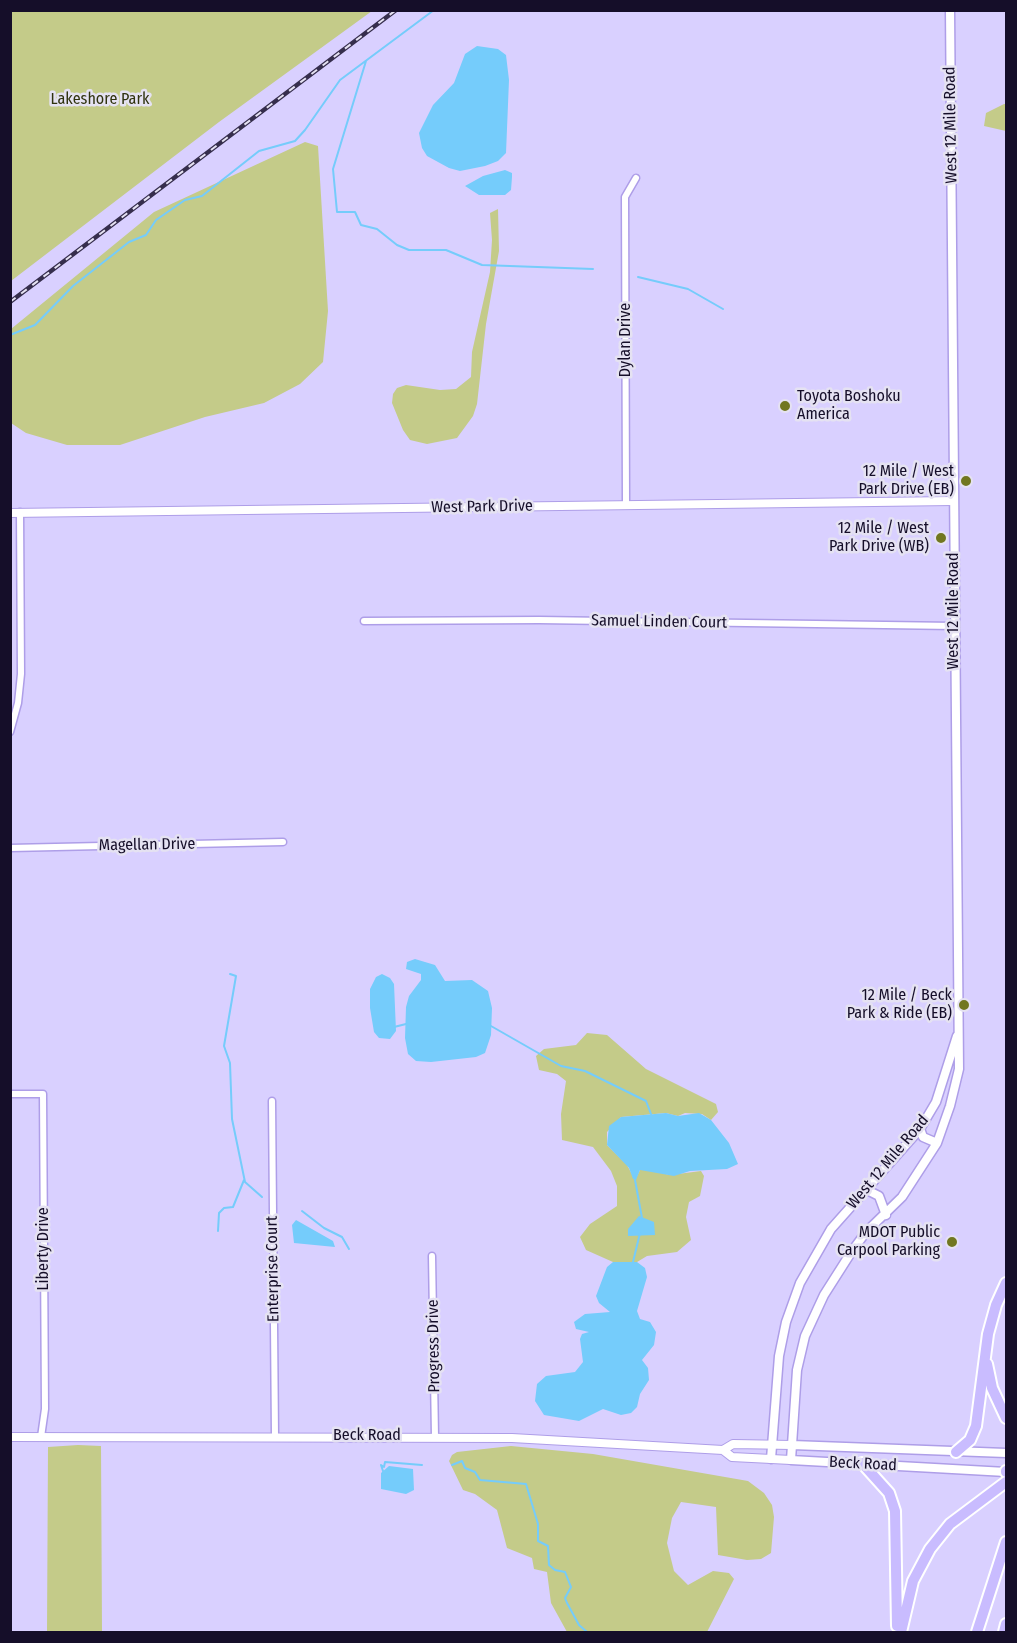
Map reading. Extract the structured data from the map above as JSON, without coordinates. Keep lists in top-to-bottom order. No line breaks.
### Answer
{"streets":{"main road":["West 12 Mile Road","Beck Road"],"street":["Dylan Drive","West Park Drive","Samuel Linden Court","Magellan Drive","Liberty Drive","Enterprise Court","Progress Drive"]},"crossings":[["West 12 Mile Road","West Park Drive"],["West 12 Mile Road","Samuel Linden Court"],["West 12 Mile Road","Beck Road"],["Dylan Drive","West Park Drive"],["Liberty Drive","Beck Road"],["Enterprise Court","Beck Road"],["Progress Drive","Beck Road"]],"parks":["Lakeshore Park"],"places":["Toyota Boshoku America","12 Mile / West Park Drive (EB)","12 Mile / West Park Drive (WB)","12 Mile / Beck Park & Ride (EB)","MDOT Public Carpool Parking"]}
